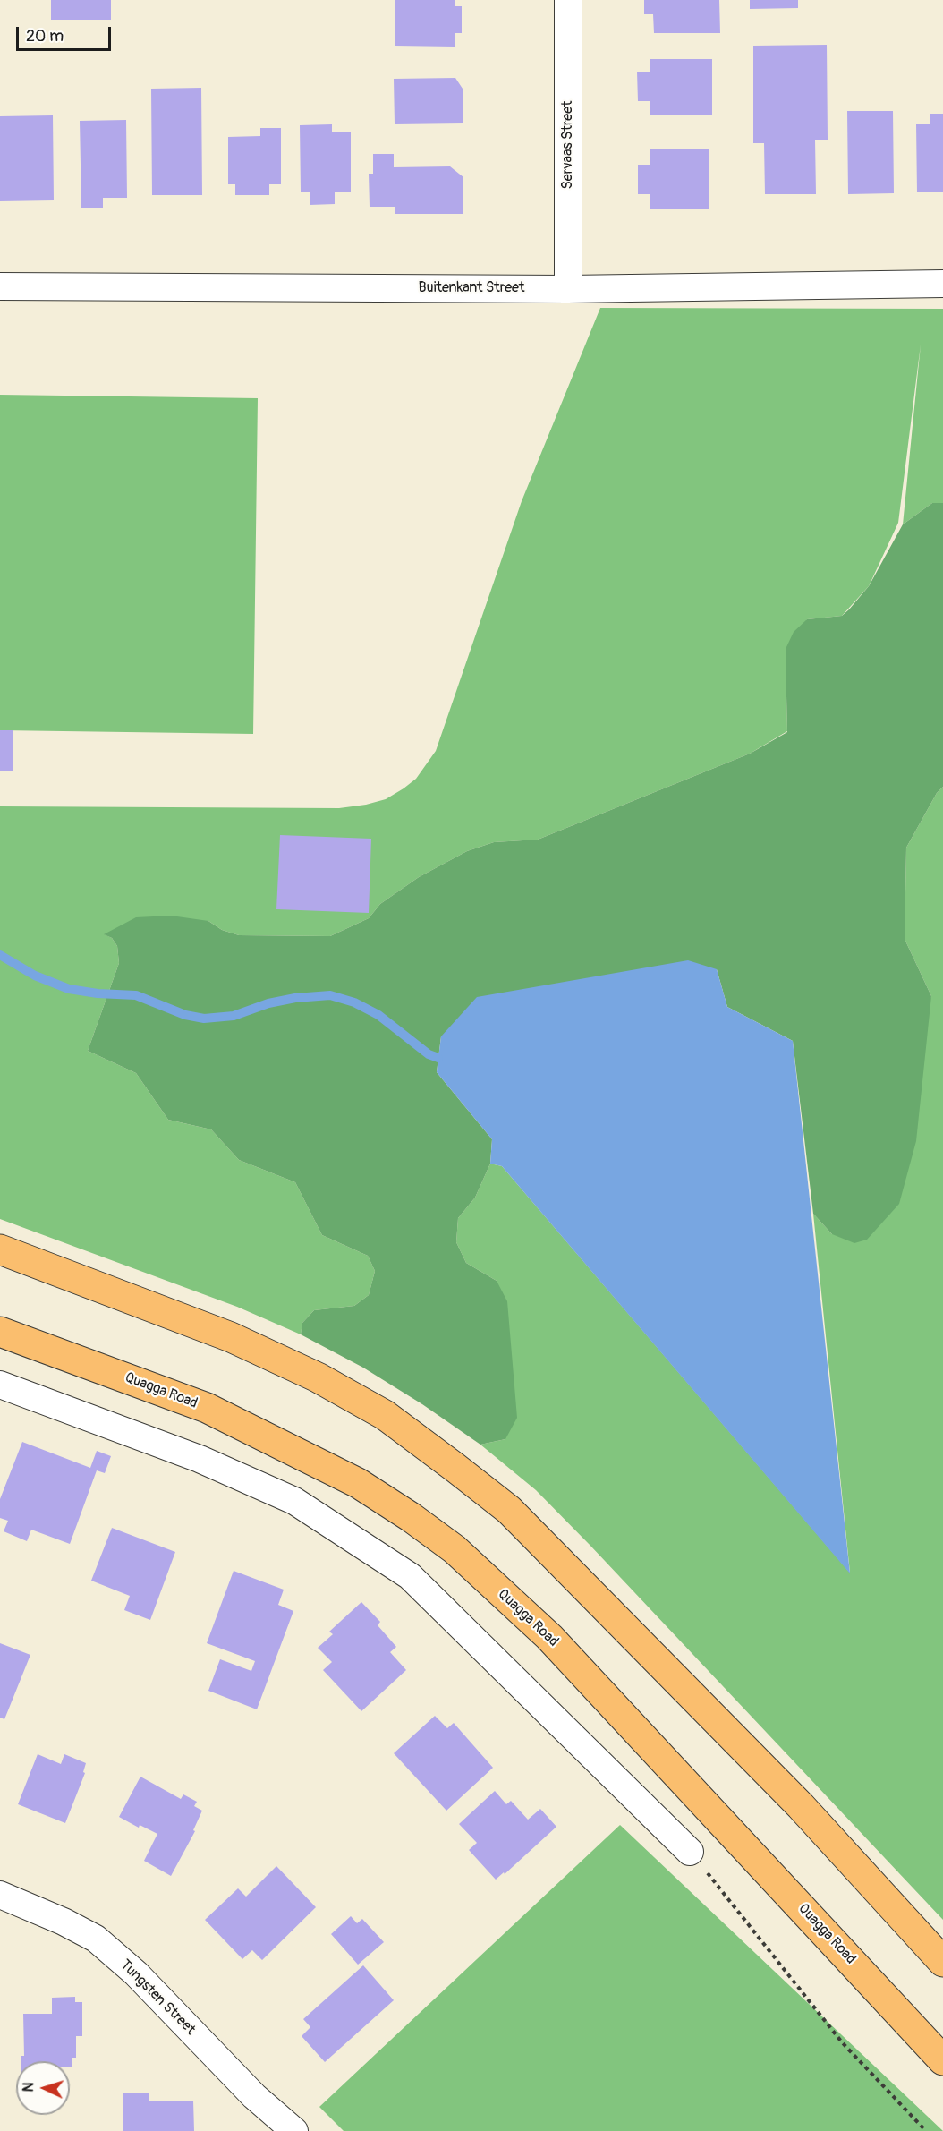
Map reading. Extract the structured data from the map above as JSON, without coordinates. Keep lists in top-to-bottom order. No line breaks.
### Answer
{"streets":{"main road":["Quagga Road"],"street":["Servaas Street","Buitenkant Street","Tungsten Street"]},"crossings":[["Servaas Street","Buitenkant Street"]],"scale_bar":"20 m","north":"left"}
